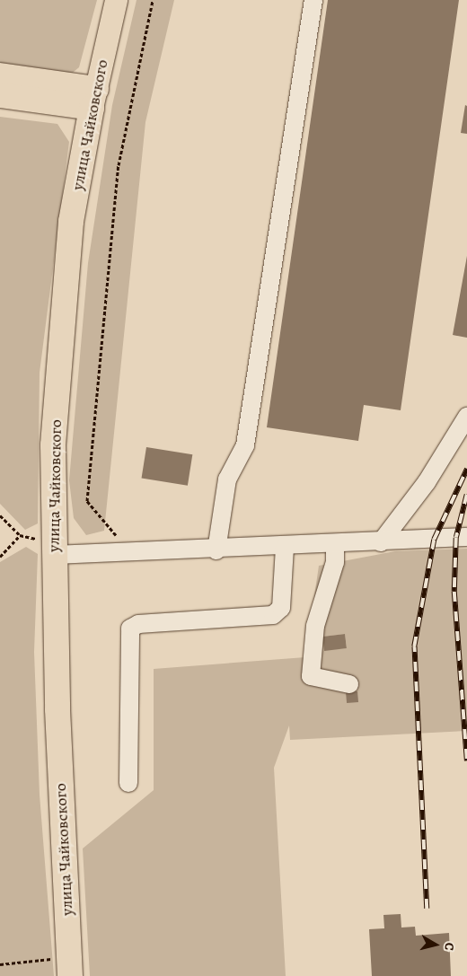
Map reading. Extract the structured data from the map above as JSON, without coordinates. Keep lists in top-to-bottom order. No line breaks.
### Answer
{"streets":{"highway":["улица Чайковского"]},"north":"right"}
